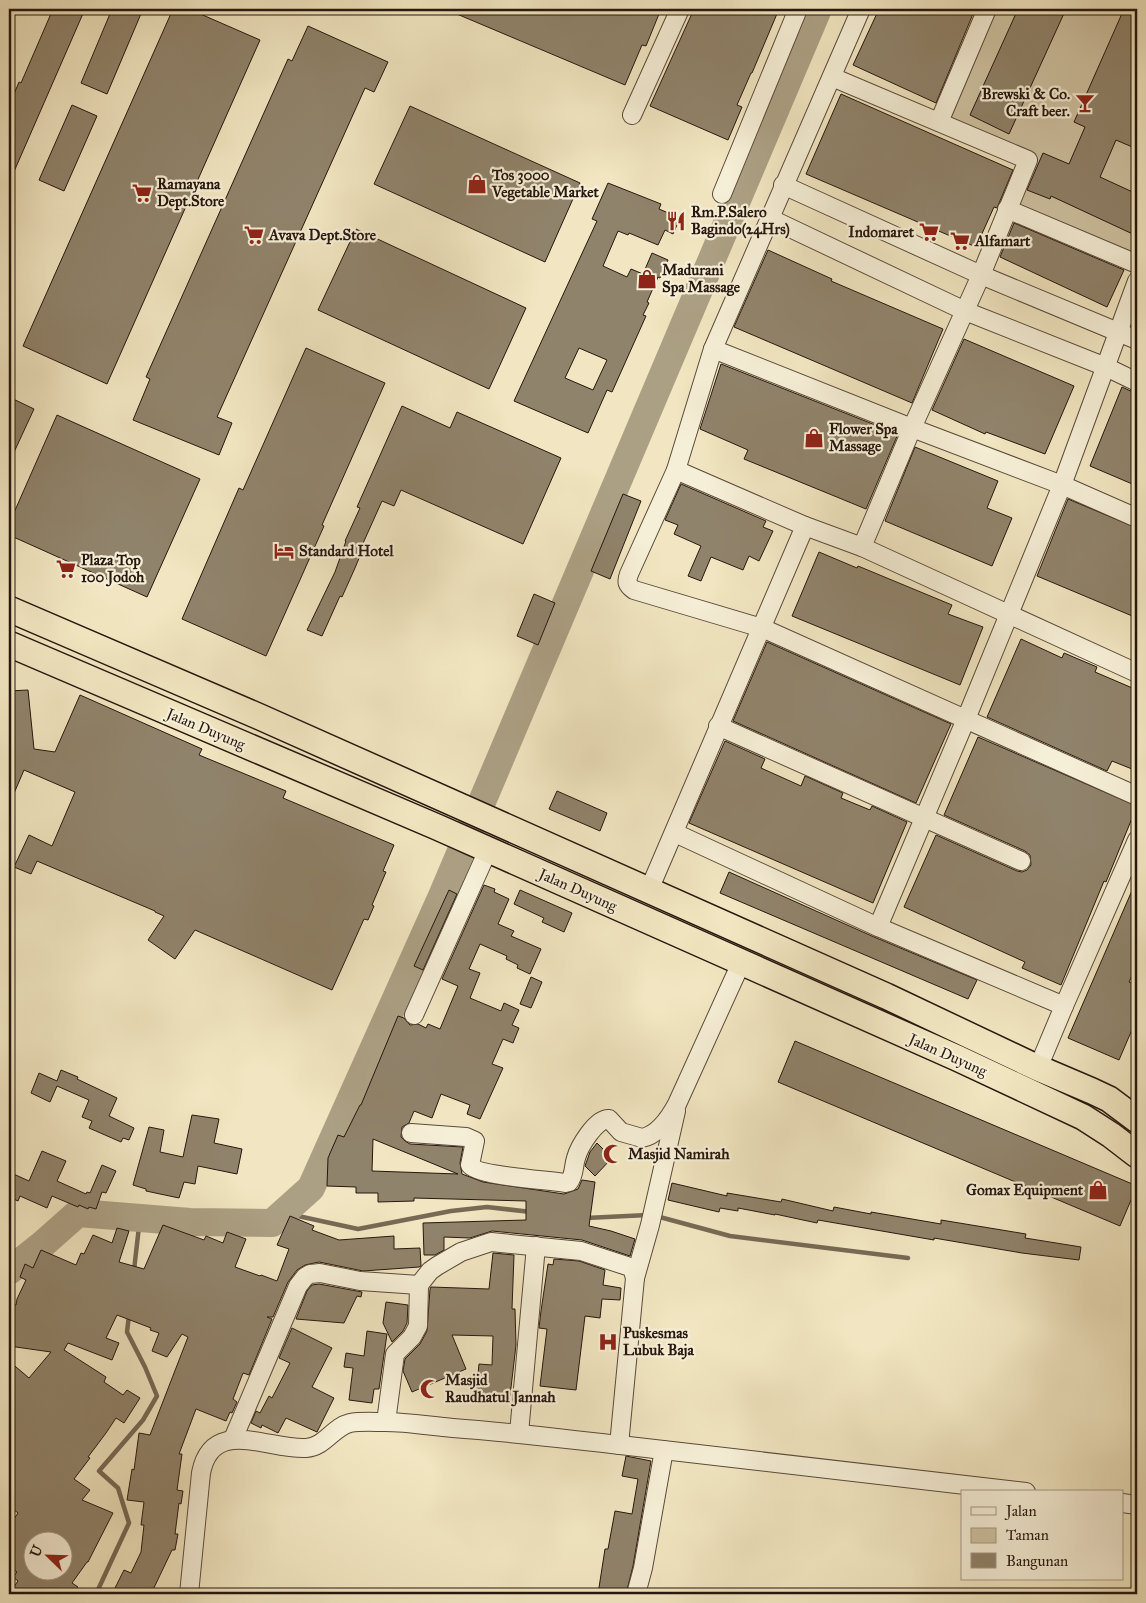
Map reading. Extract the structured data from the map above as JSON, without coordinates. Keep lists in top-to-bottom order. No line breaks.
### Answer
{"streets":{"highway":["Jalan Duyung"]},"places":{"bar":["Brewski & Co. Craft beer."],"shop":["Tos 3000 Vegetable Market","Madurani Spa Massage","Flower Spa Massage","Gomax Equipment"],"supermarket":["Ramayana Dept.Store","Indomaret","Avava Dept.Store","Alfamart","Plaza Top 100 Jodoh"],"restaurant":["Rm.P.Salero Bagindo(24Hrs)"],"hotel":["Standard Hotel"],"mosque":["Masjid Namirah","Masjid Raudhatul Jannah"],"hospital":["Puskesmas Lubuk Baja"]},"legend":["Jalan","Taman","Bangunan"],"north":"top left"}
